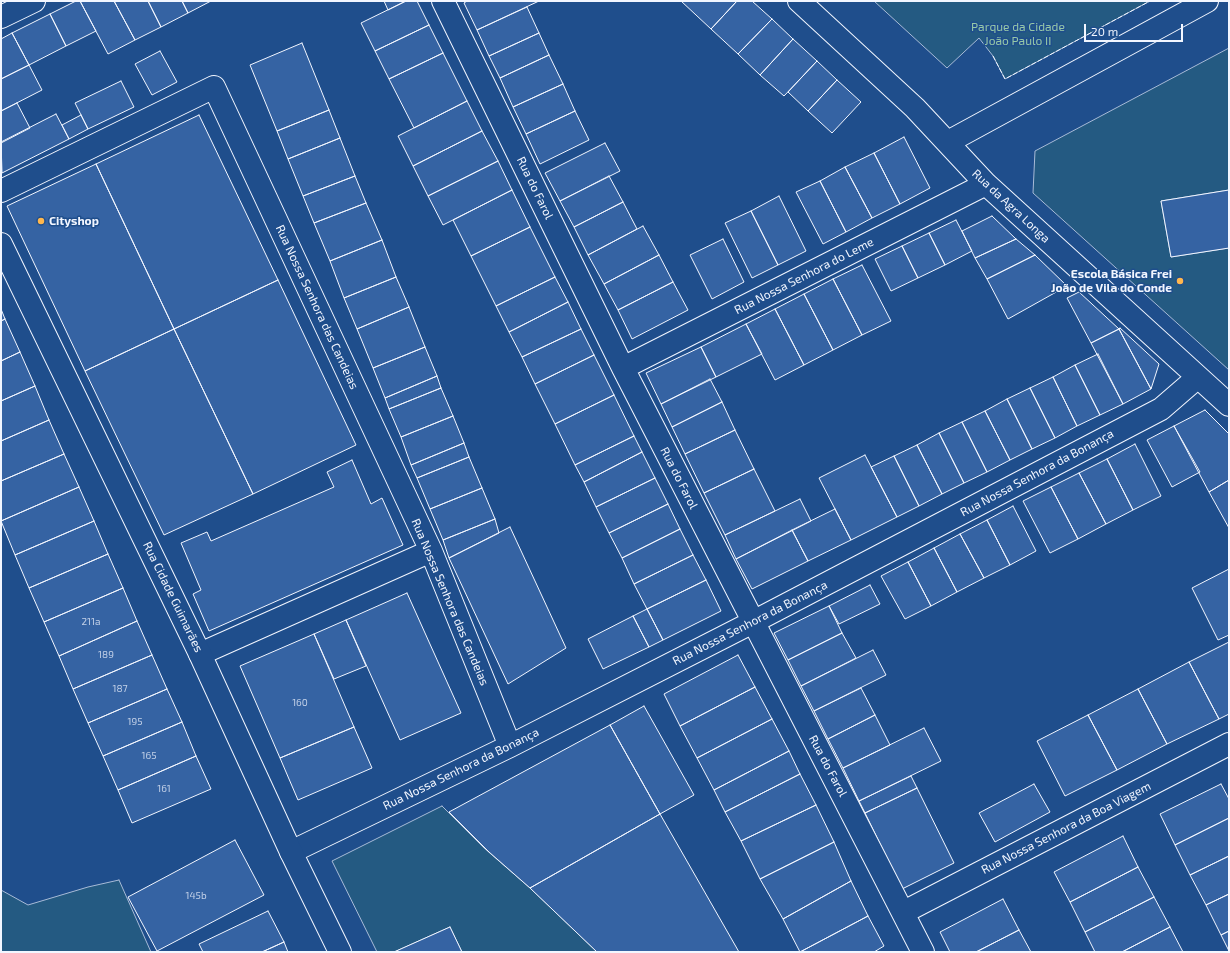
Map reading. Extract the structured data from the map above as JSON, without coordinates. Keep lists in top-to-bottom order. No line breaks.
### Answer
{"streets":{"street":["Rua do Farol","Rua da Agra Longa","Rua Nossa Senhora do Leme","Rua Nossa Senhora das Candeias","Rua Nossa Senhora da Bonança","Rua Cidade Guimarães","Rua Nossa Senhora da Boa Viagem"]},"crossings":[["Rua do Farol","Rua Nossa Senhora do Leme"],["Rua do Farol","Rua Nossa Senhora da Bonança"],["Rua do Farol","Rua Nossa Senhora da Boa Viagem"],["Rua da Agra Longa","Rua Nossa Senhora do Leme"],["Rua da Agra Longa","Rua Nossa Senhora da Bonança"],["Rua Nossa Senhora das Candeias","Rua Nossa Senhora da Bonança"],["Rua Nossa Senhora da Bonança","Rua Cidade Guimarães"]],"parks":["Parque da Cidade João Paulo II"],"places":["Cityshop","Escola Básica Frei João de Vila do Conde"],"house_numbers":["211a","189","187","160","195","165","161","145b"],"scale_bar":"20 m"}
